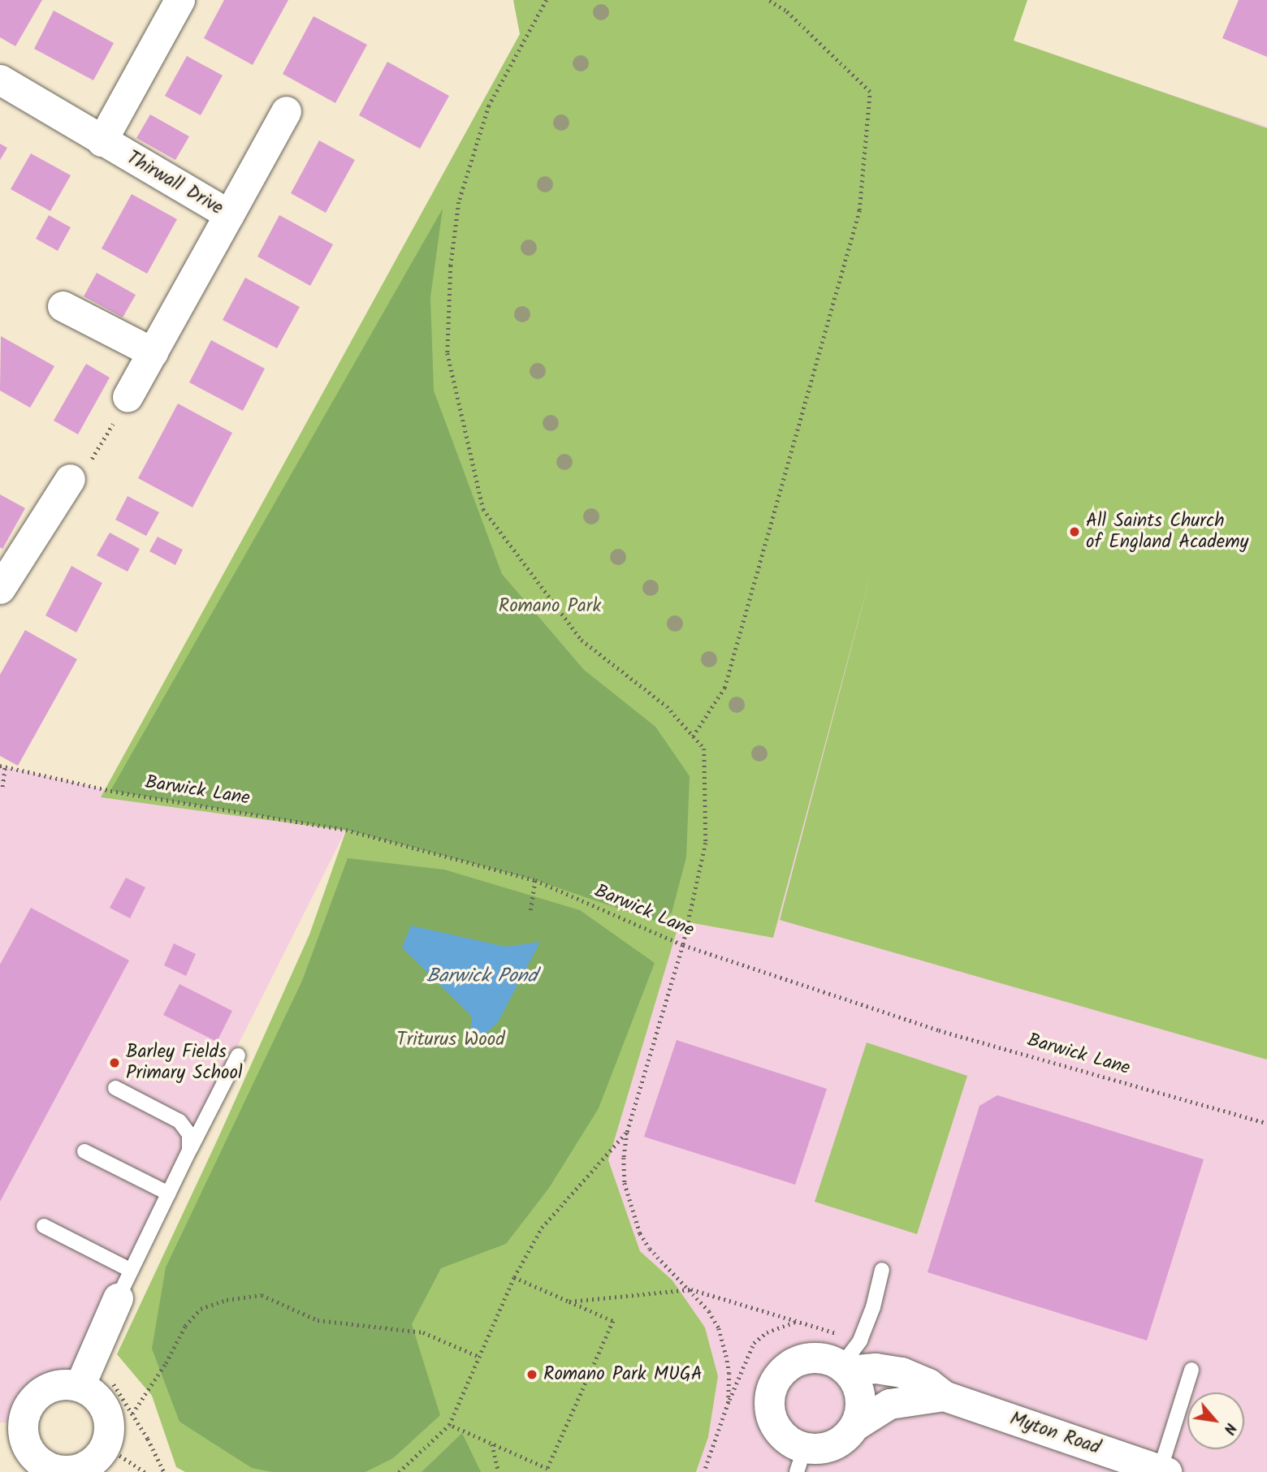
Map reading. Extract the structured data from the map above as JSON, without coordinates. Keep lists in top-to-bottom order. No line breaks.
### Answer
{"streets":{"street":["Thirwall Drive","Myton Road"],"path":["Barwick Lane"]},"water":["Barwick Pond"],"parks":["Romano Park","Triturus Wood"],"places":["All Saints Church of England Academy","Barley Fields Primary School","Romano Park MUGA"],"north":"bottom right"}
